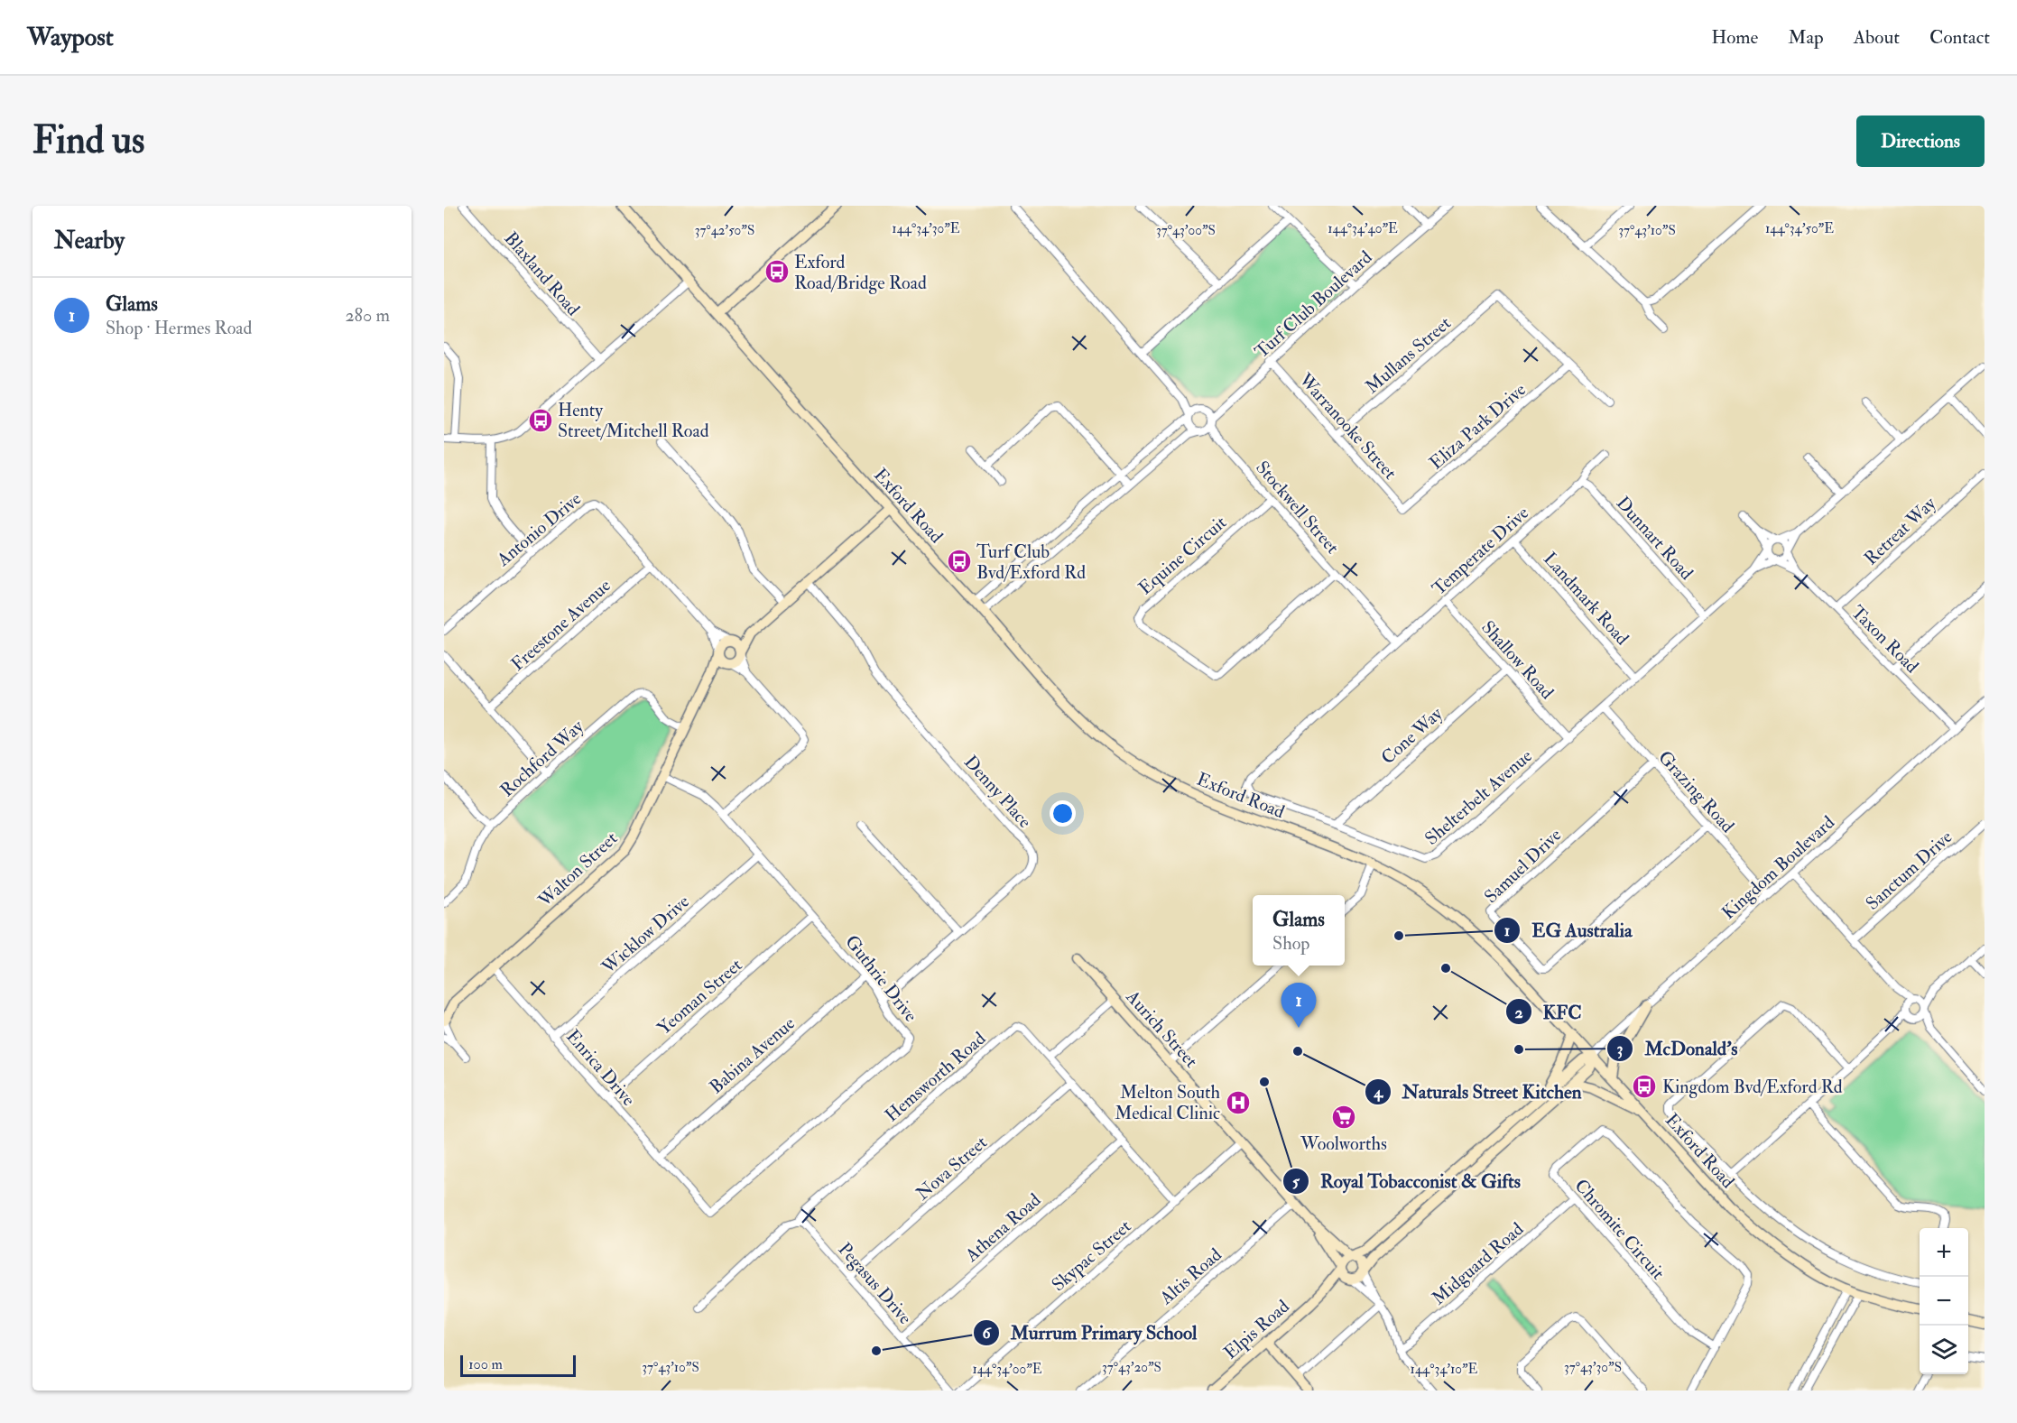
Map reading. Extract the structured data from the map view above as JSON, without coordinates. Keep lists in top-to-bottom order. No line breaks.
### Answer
{"streets":{"street":["Blaxland Road","Turf Club Boulevard","Mullans Street","Warranooke Street","Eliza Park Drive","Exford Road","Stockwell Street","Antonio Drive","Retreat Way","Dunnart Road","Temperate Drive","Equine Circuit","Landmark Road","Freestone Avenue","Taxon Road","Shallow Road","Cone Way","Rochford Way","Denny Place","Grazing Road","Shelterbelt Avenue","Samuel Drive","Kingdom Boulevard","Walton Street","Sanctum Drive","Wicklow Drive","Guthrie Drive","Yeoman Street","Aurich Street","Babina Avenue","Enrica Drive","Hemsworth Road","Nova Street","Athena Road","Chromite Circuit","Skypac Street","Midguard Road","Altis Road","Pegasus Drive","Elpis Road"]},"crossings":[["Turf Club Boulevard","Warranooke Street"],["Turf Club Boulevard","Stockwell Street"],["Mullans Street","Warranooke Street"],["Mullans Street","Eliza Park Drive"],["Warranooke Street","Eliza Park Drive"],["Exford Road","Kingdom Boulevard"],["Stockwell Street","Temperate Drive"],["Stockwell Street","Equine Circuit"],["Stockwell Street","Shelterbelt Avenue"],["Antonio Drive","Freestone Avenue"],["Antonio Drive","Walton Street"],["Retreat Way","Taxon Road"],["Dunnart Road","Temperate Drive"],["Dunnart Road","Shelterbelt Avenue"],["Temperate Drive","Landmark Road"],["Temperate Drive","Shallow Road"],["Temperate Drive","Shelterbelt Avenue"],["Landmark Road","Shelterbelt Avenue"],["Taxon Road","Kingdom Boulevard"],["Shallow Road","Cone Way"],["Shallow Road","Shelterbelt Avenue"],["Cone Way","Shelterbelt Avenue"],["Rochford Way","Walton Street"],["Denny Place","Guthrie Drive"],["Grazing Road","Shelterbelt Avenue"],["Grazing Road","Samuel Drive"],["Grazing Road","Kingdom Boulevard"],["Walton Street","Guthrie Drive"],["Walton Street","Enrica Drive"],["Wicklow Drive","Guthrie Drive"],["Wicklow Drive","Enrica Drive"],["Guthrie Drive","Yeoman Street"],["Guthrie Drive","Babina Avenue"],["Guthrie Drive","Enrica Drive"],["Yeoman Street","Enrica Drive"],["Aurich Street","Skypac Street"],["Aurich Street","Altis Road"],["Aurich Street","Elpis Road"],["Babina Avenue","Enrica Drive"],["Hemsworth Road","Nova Street"],["Hemsworth Road","Athena Road"],["Hemsworth Road","Skypac Street"],["Hemsworth Road","Pegasus Drive"],["Nova Street","Pegasus Drive"],["Athena Road","Pegasus Drive"],["Chromite Circuit","Midguard Road"]],"places":{"bus stop":["Exford Road/Bridge Road","Henty Street/Mitchell Road","Turf Club Bvd/Exford Rd","Kingdom Bvd/Exford Rd"],"other":["EG Australia","KFC","McDonald's","Naturals Street Kitchen","Royal Tobacconist & Gifts","Murrum Primary School"],"hospital":["Melton South Medical Clinic"],"supermarket":["Woolworths"]},"scale_bar":"100 m","page":{"header":"Waypost","nav":["Home","Map","About","Contact"],"buttons":"Directions","title":"Find us","heading":"Nearby","list":[{"mark":"1","name":"Glams","note":"Shop · Hermes Road","value":"280 m"}],"popup":["Glams","Shop"],"pins":"1","map_buttons":["+","−"],"scale":"100 m"},"coordinates":["144°34'30\"E","144°34'40\"E","144°34'50\"E","37°42'50\"S","37°43'00\"S","37°43'10\"S","37°43'20\"S","37°43'30\"S","144°34'00\"E","144°34'10\"E"]}
